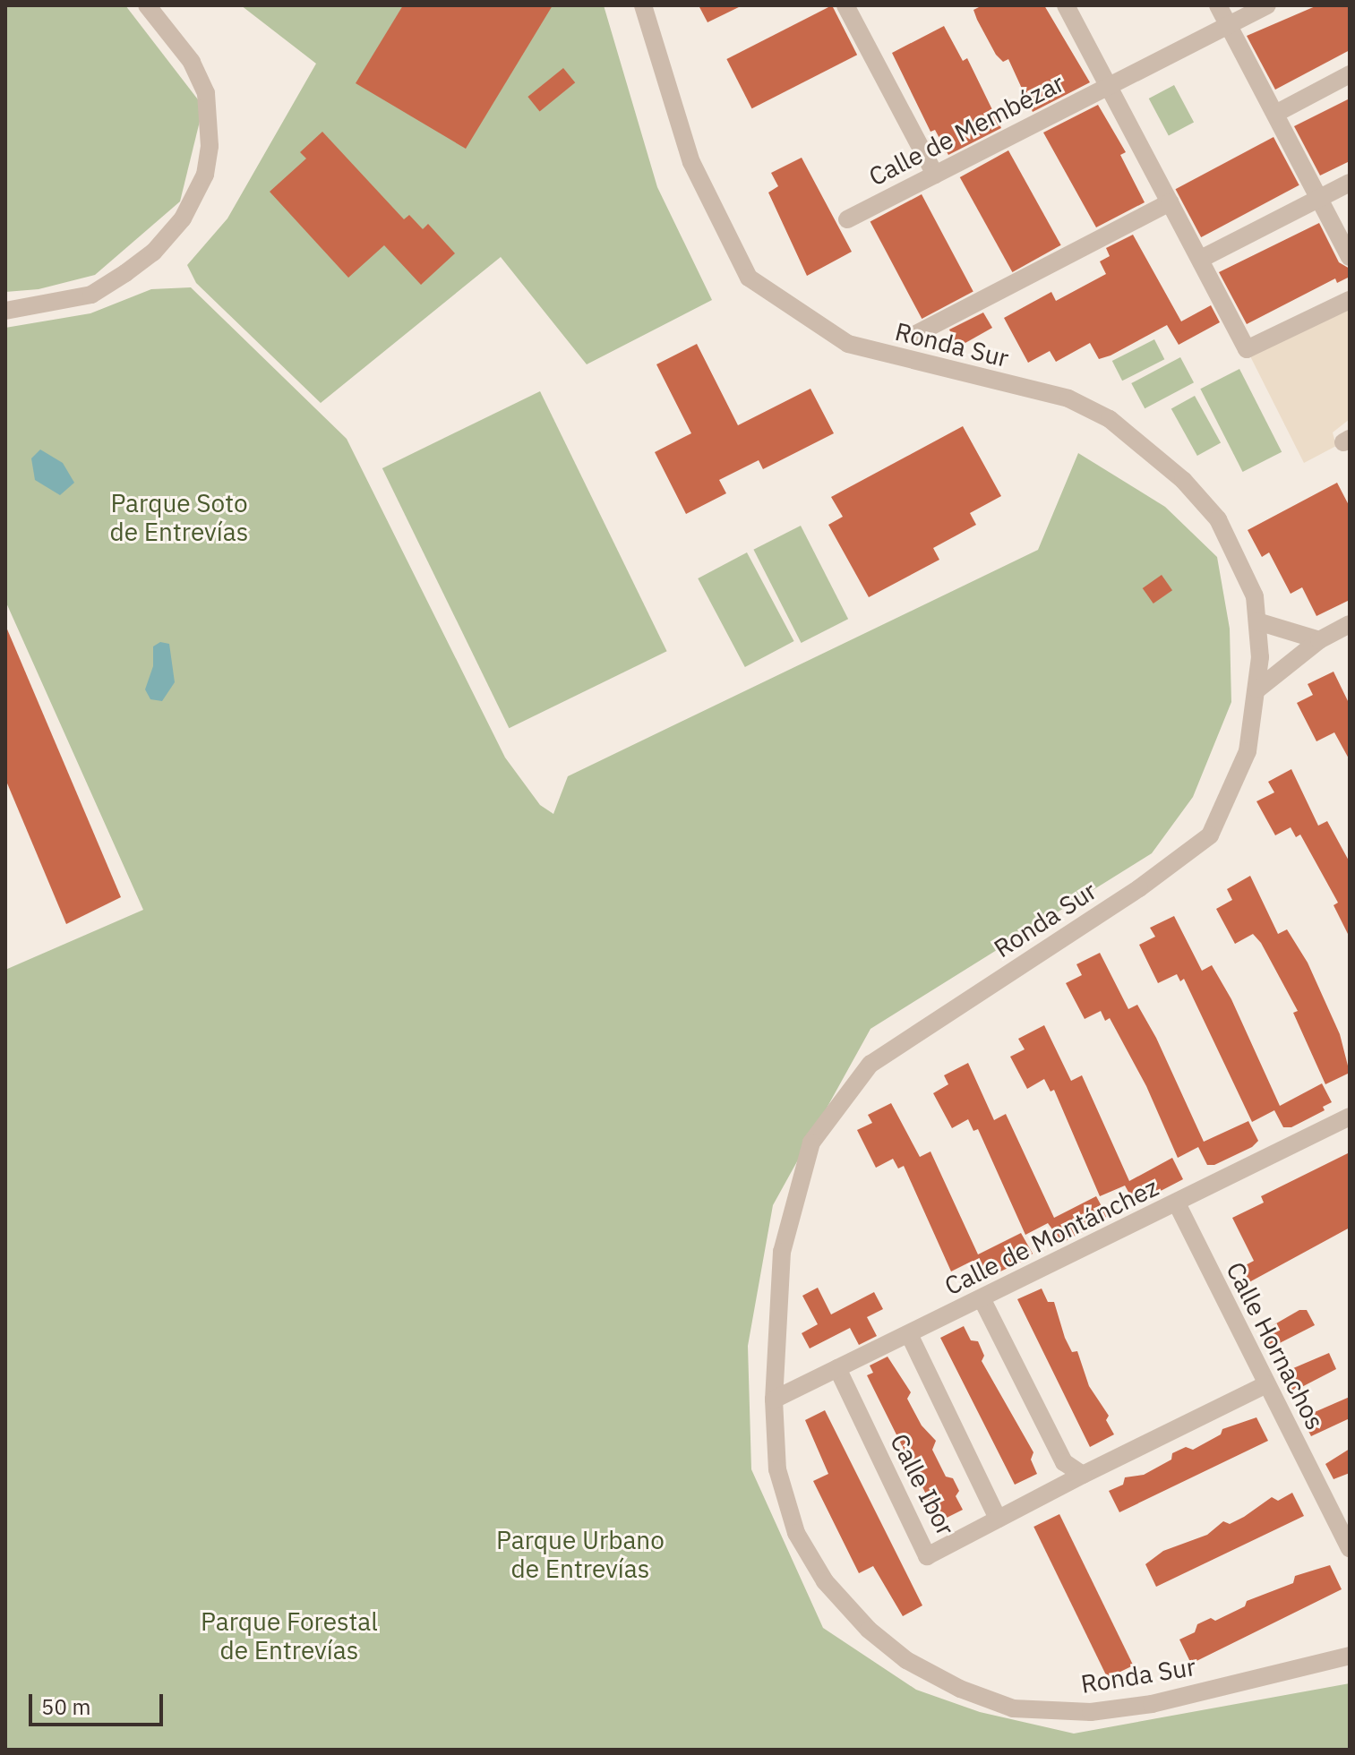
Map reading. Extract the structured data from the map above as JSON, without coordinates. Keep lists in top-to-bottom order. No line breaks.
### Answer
{"streets":{"street":["Calle de Membézar","Ronda Sur","Calle de Montánchez","Calle Hornachos","Calle Ibor"]},"crossings":[["Ronda Sur","Calle de Montánchez"],["Calle de Montánchez","Calle Hornachos"],["Calle de Montánchez","Calle Ibor"],["Calle Hornachos","Calle Ibor"]],"parks":["Parque Soto de Entrevías","Parque Urbano de Entrevías","Parque Forestal de Entrevías"],"scale_bar":"50 m"}
